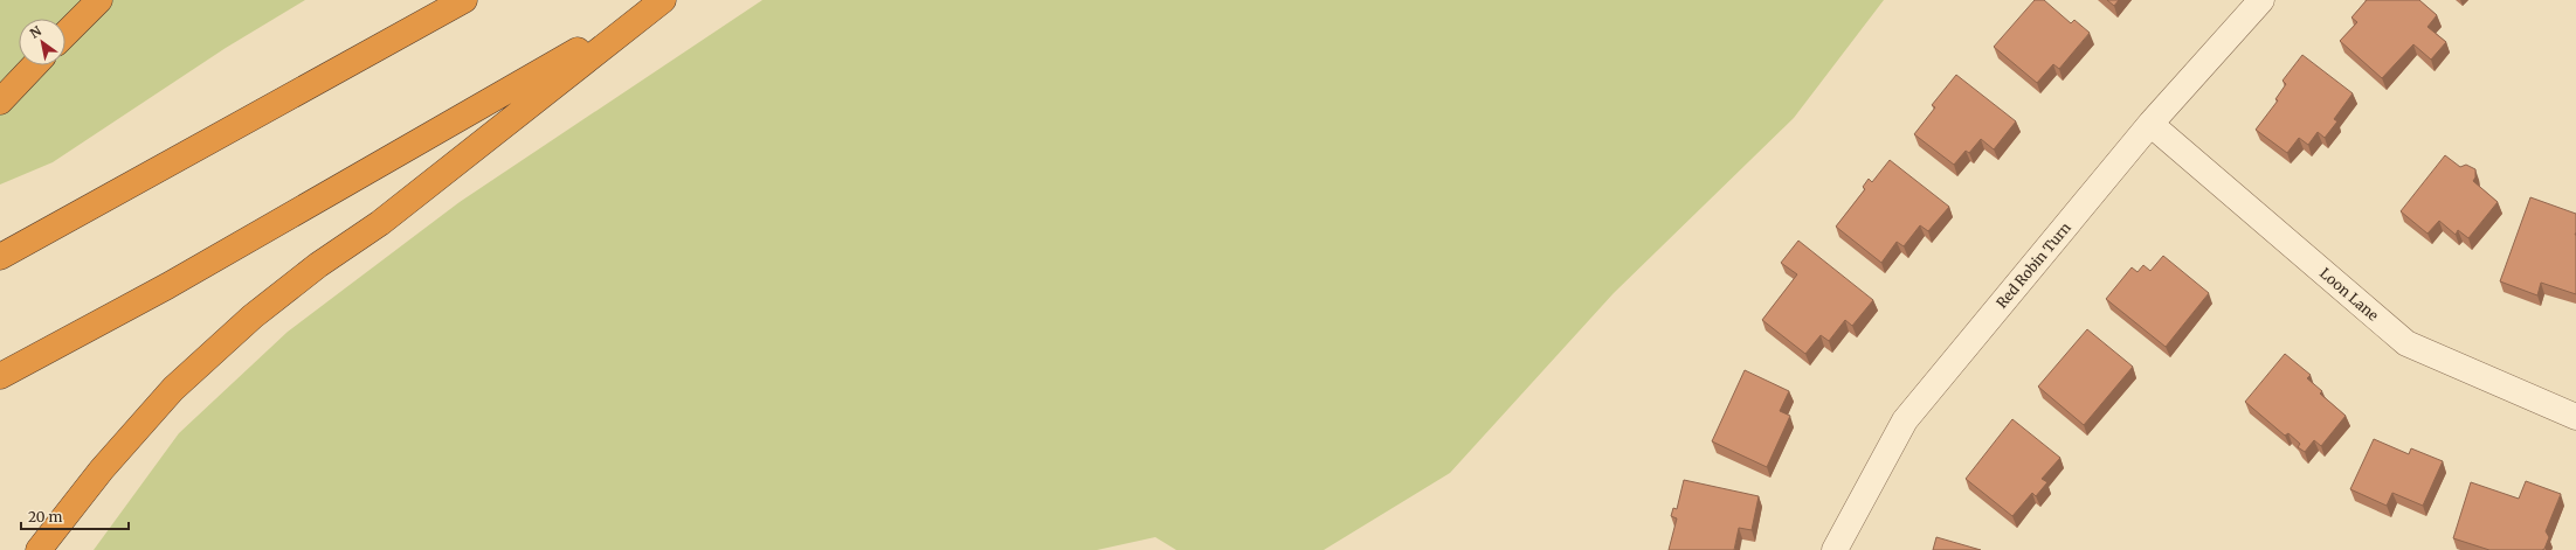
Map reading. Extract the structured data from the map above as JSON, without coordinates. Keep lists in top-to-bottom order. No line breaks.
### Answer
{"streets":{"street":["Red Robin Turn","Loon Lane"]},"crossings":[["Red Robin Turn","Loon Lane"]],"scale_bar":"20 m","north":"top left"}
